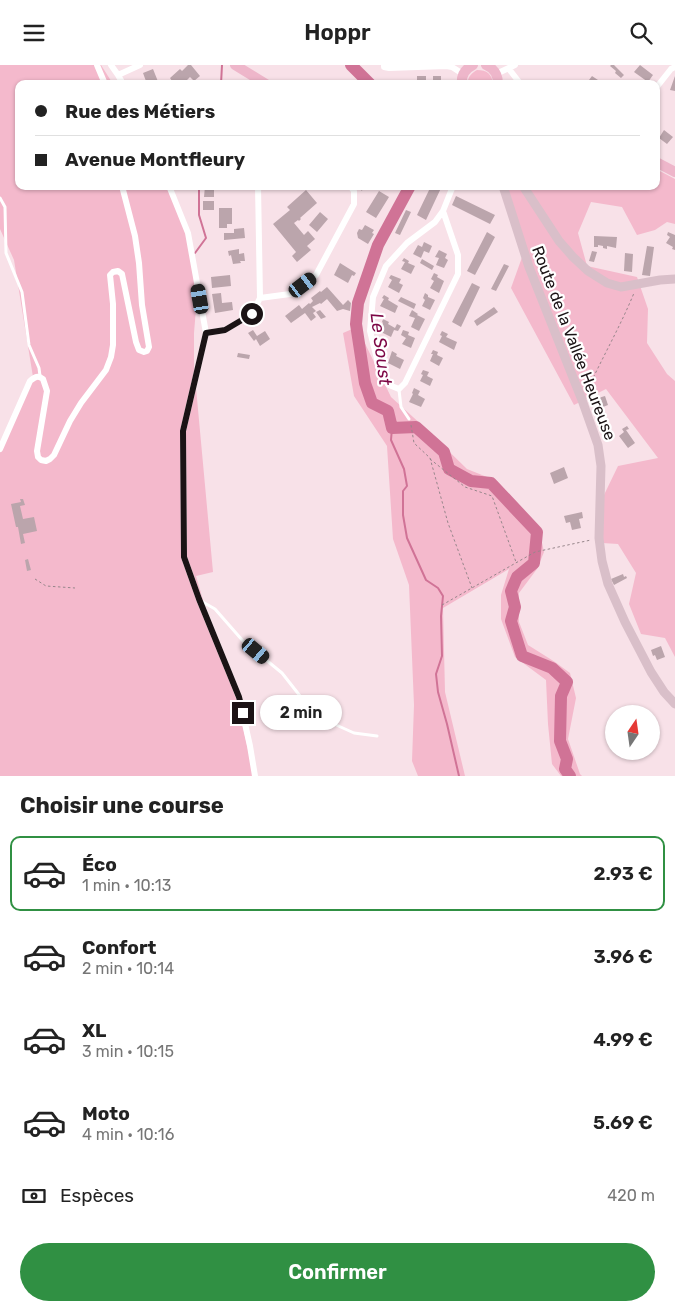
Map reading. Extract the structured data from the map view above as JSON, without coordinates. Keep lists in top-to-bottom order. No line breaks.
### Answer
{"streets":{"street":["Route de la Vallée Heureuse"]},"water":["Le Soust"],"north":"top","page":{"header":"Hoppr","banner":["Rue des Métiers","Avenue Montfleury"],"bubble":"2 min","heading":"Choisir une course","list":[{"name":"Éco","note":"1 min · 10:13","value":"2.93 €"},{"name":"Confort","note":"2 min · 10:14","value":"3.96 €"},{"name":"XL","note":"3 min · 10:15","value":"4.99 €"},{"name":"Moto","note":"4 min · 10:16","value":"5.69 €"}],"pay":["Espèces","420 m"],"buttons":"Confirmer"}}
